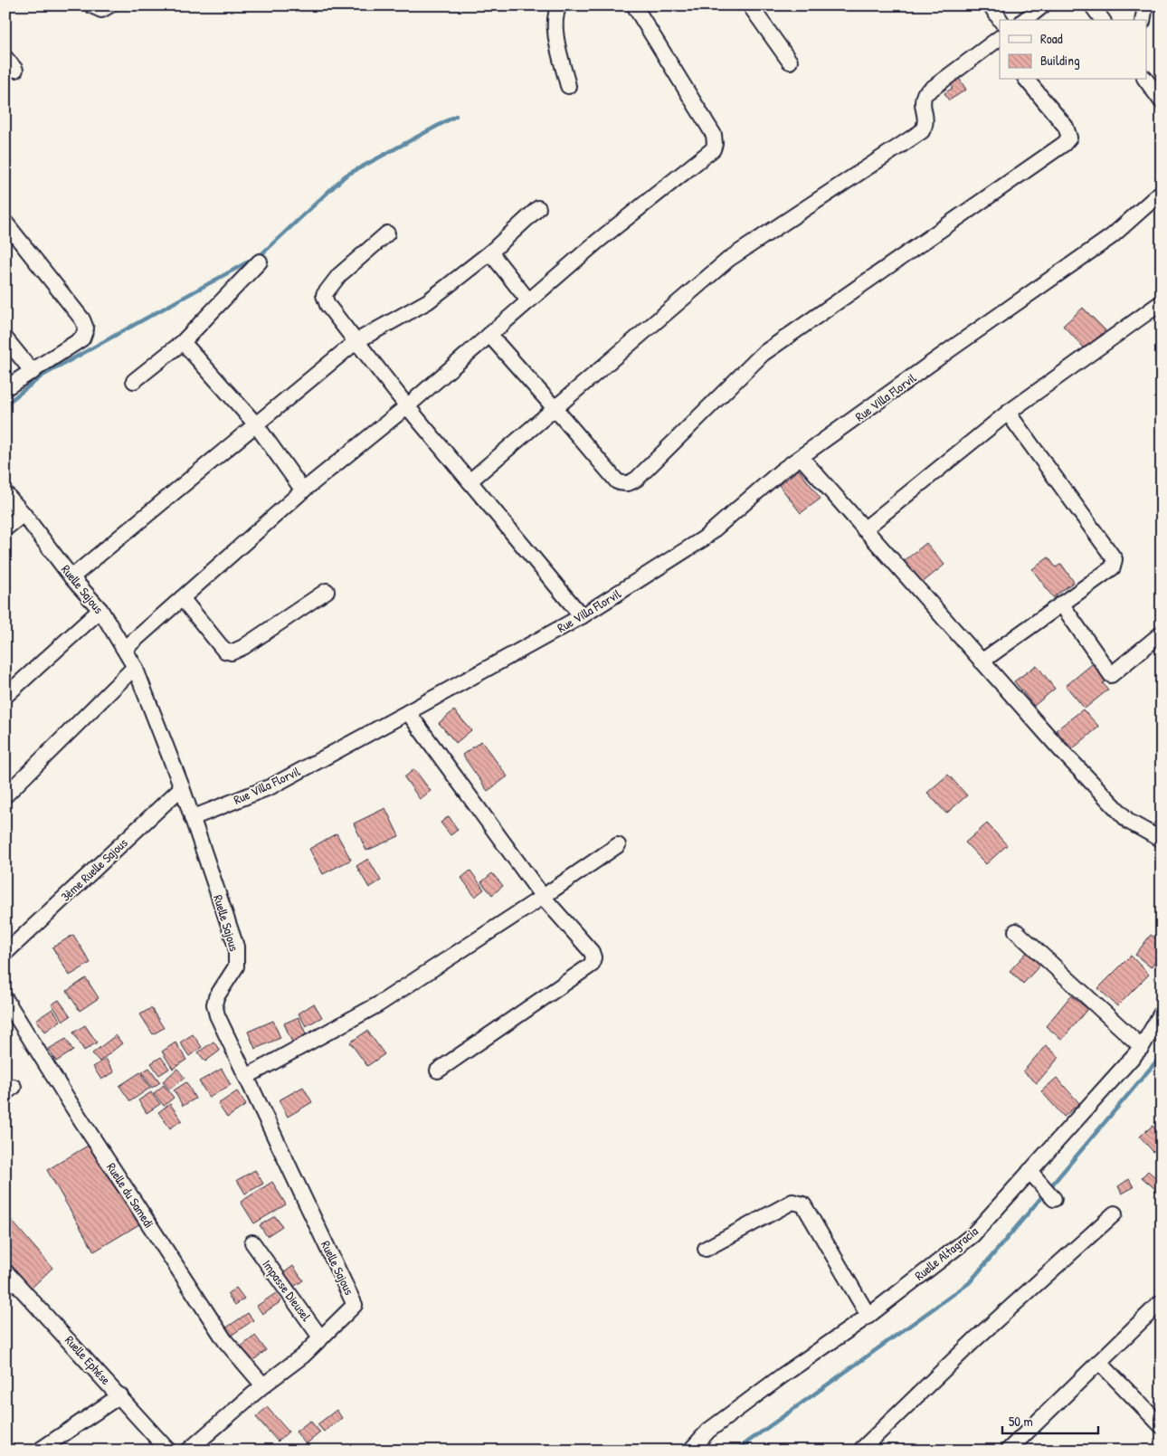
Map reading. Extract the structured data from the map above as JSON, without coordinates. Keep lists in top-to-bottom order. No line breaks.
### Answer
{"streets":{"street":["Rue Villa Florvil","Ruelle Sajous","3ème Ruelle Sajous","Ruelle du Samedi","Ruelle Altagracia","Impasse Dieusel","Ruelle Ephése"]},"crossings":[["Rue Villa Florvil","Ruelle Sajous"],["Ruelle Sajous","3ème Ruelle Sajous"],["Ruelle Sajous","Ruelle du Samedi"],["Ruelle Sajous","Impasse Dieusel"]],"legend":["Road","Building"],"scale_bar":"50 m"}
